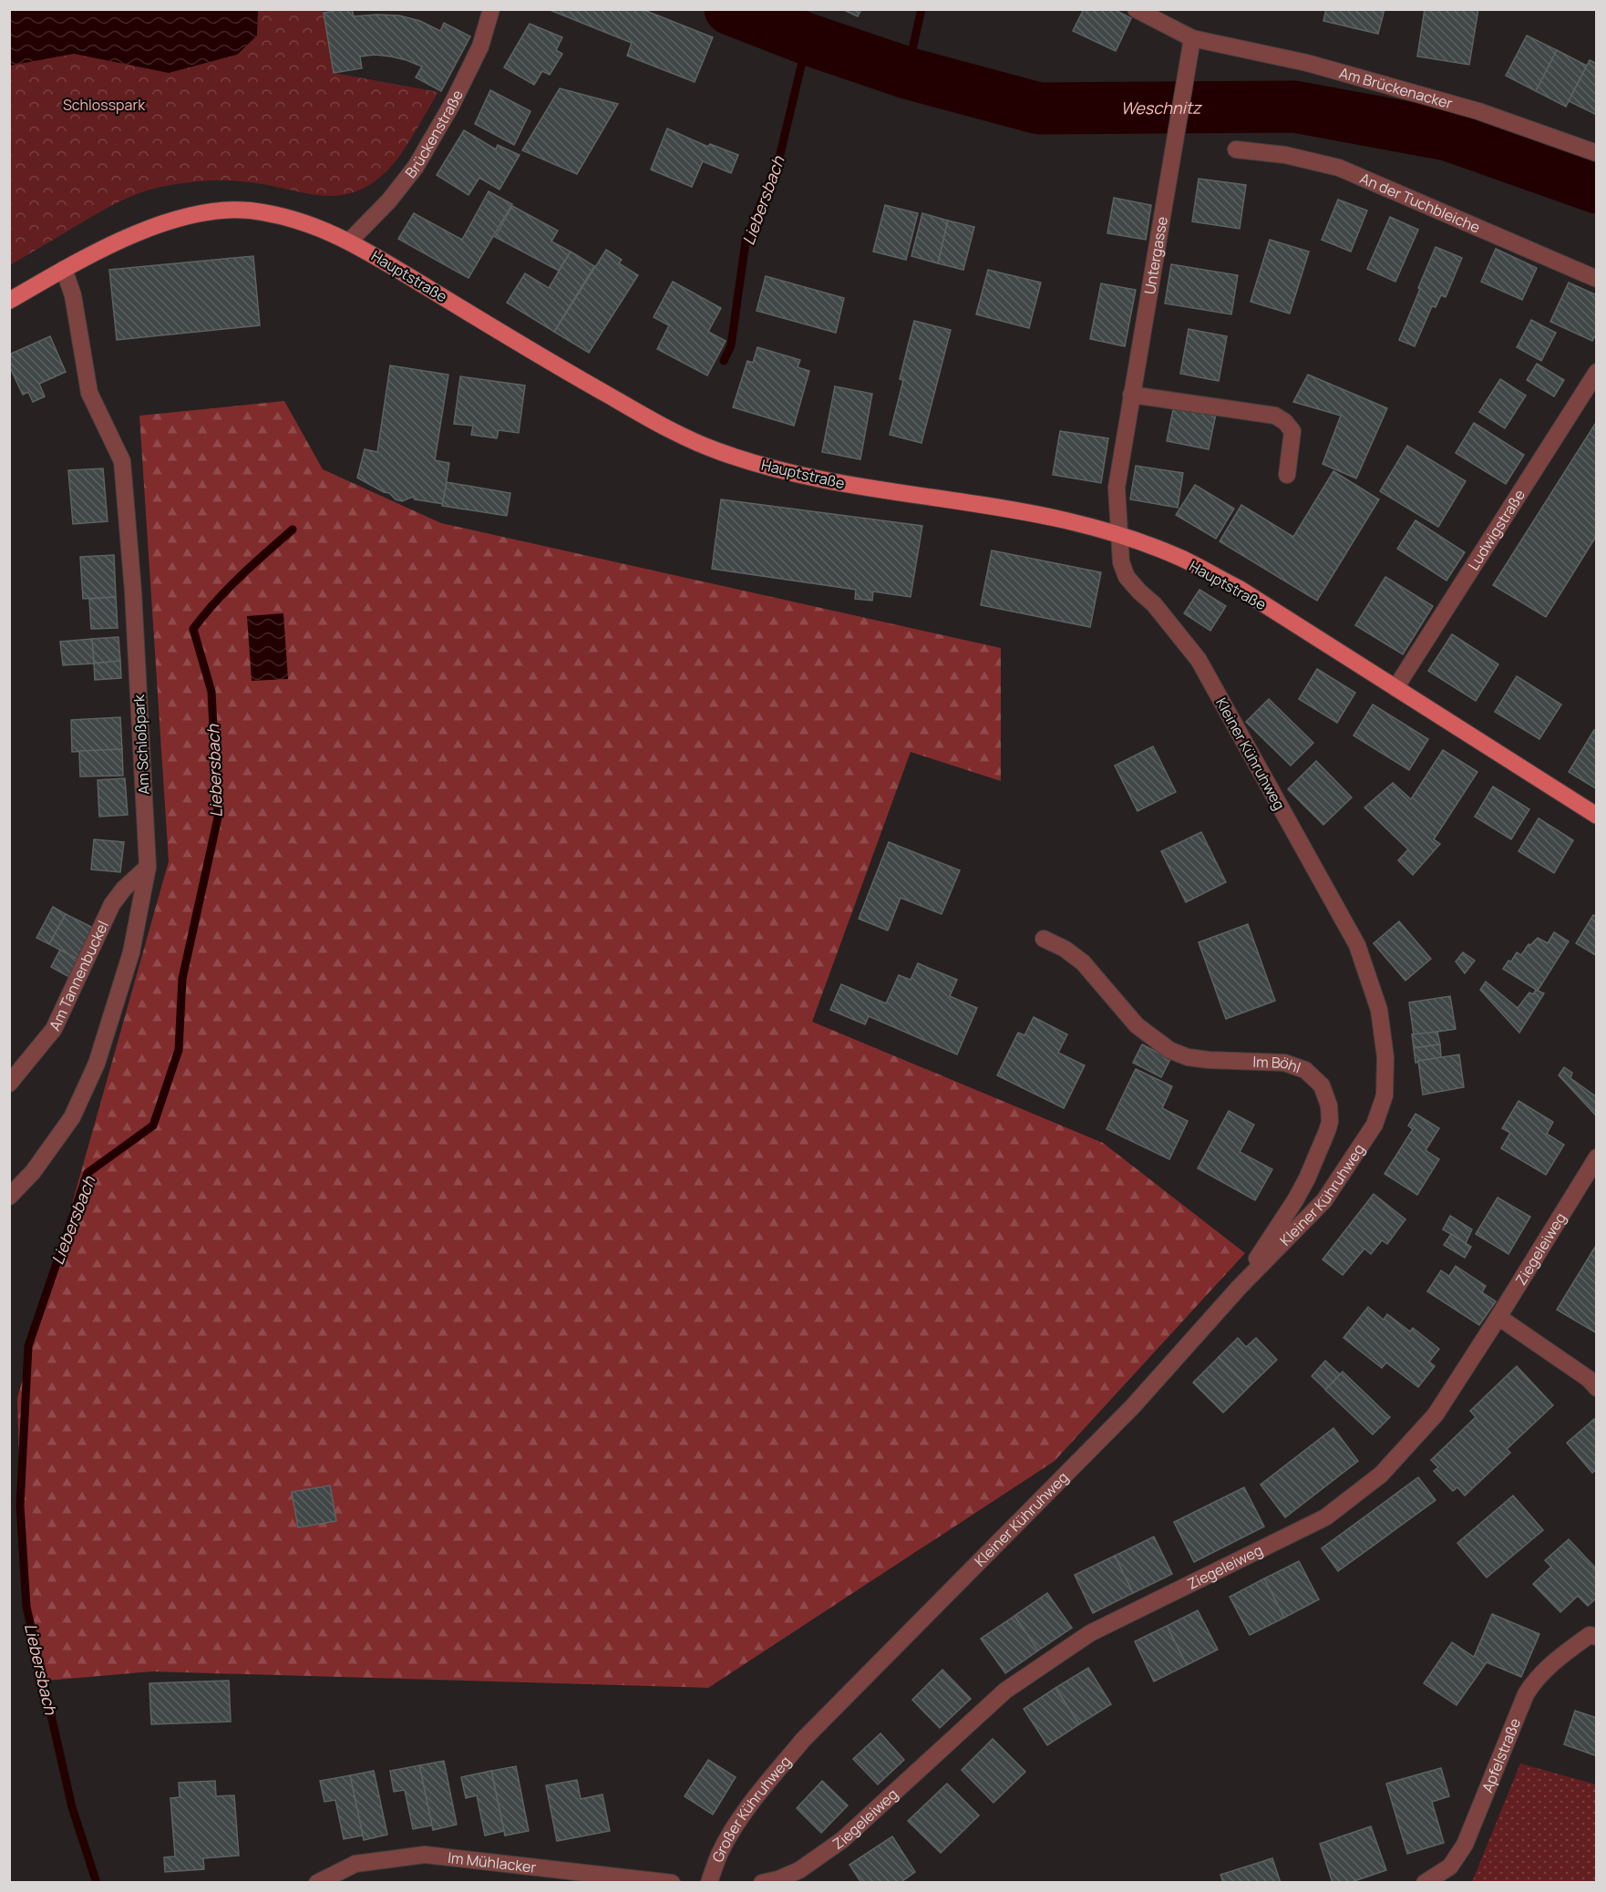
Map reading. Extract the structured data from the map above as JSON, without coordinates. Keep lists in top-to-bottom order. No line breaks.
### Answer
{"streets":{"main road":["Hauptstraße"],"street":["Am Brückenacker","Brückenstraße","An der Tuchbleiche","Untergasse","Ludwigstraße","Am Schloßpark","Kleiner Kühruhweg","Am Tannenbuckel","Im Böhl","Ziegeleiweg","Apfelstraße","Großer Kühruhweg","Im Mühlacker"]},"crossings":[["Am Brückenacker","Untergasse"],["Brückenstraße","Hauptstraße"],["Untergasse","Hauptstraße"],["Untergasse","Kleiner Kühruhweg"],["Hauptstraße","Ludwigstraße"],["Hauptstraße","Am Schloßpark"],["Hauptstraße","Kleiner Kühruhweg"],["Am Schloßpark","Am Tannenbuckel"],["Kleiner Kühruhweg","Im Böhl"],["Kleiner Kühruhweg","Großer Kühruhweg"]],"water":["Weschnitz","Liebersbach"],"parks":["Schlosspark"]}
